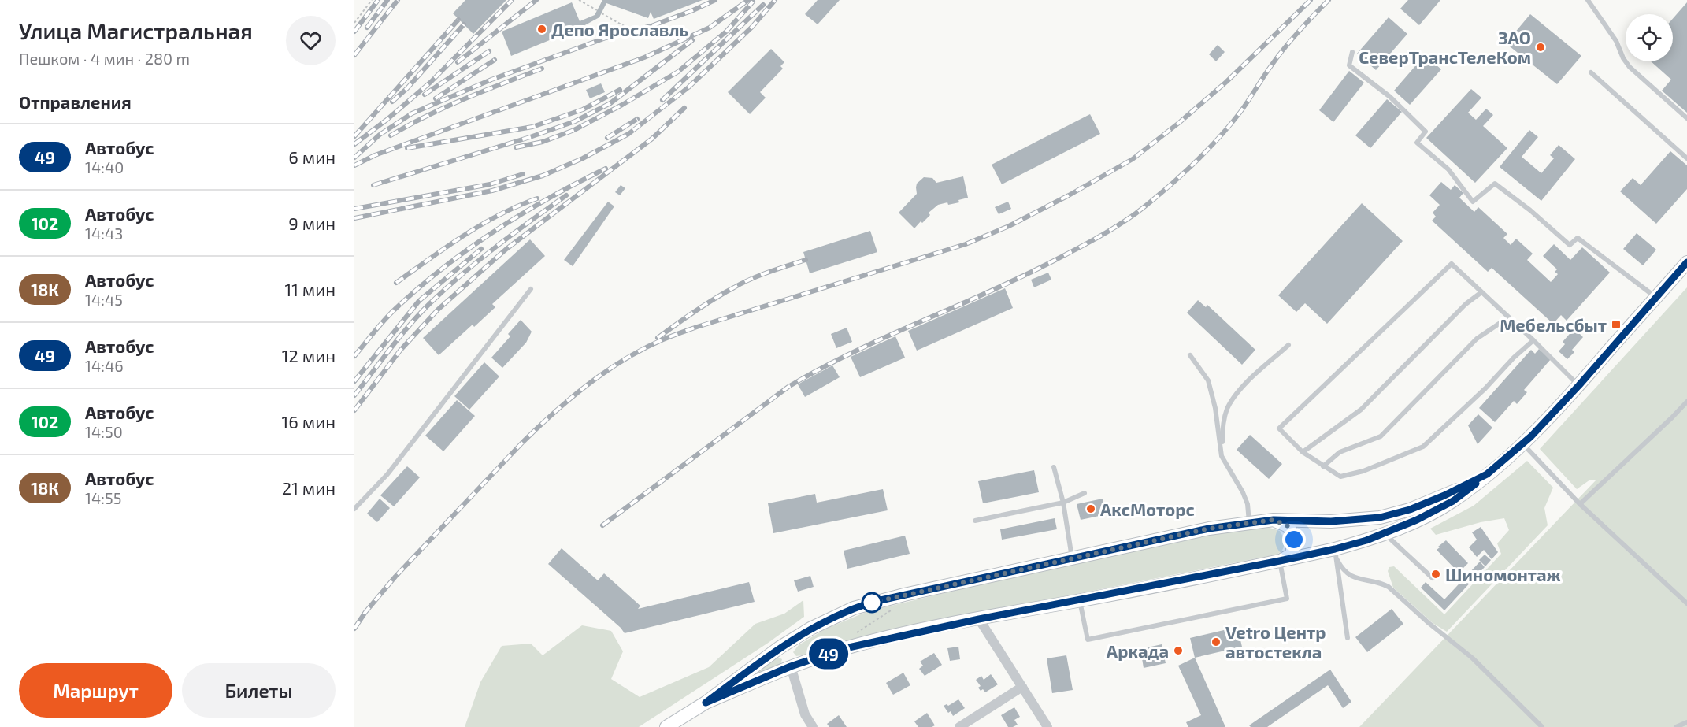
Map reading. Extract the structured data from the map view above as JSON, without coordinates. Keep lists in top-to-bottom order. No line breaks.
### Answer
{"places":{"other":["Депо Ярославль","ЗАО СеверТрансТелеКом","АксМоторс","Шиномонтаж","Vetro Центр автостекла","Аркада"],"transit":["Мебельсбыт"]},"lines":["bus line 49"],"page":{"heading":[["Улица Магистральная","Пешком · 4 мин · 280 m"],"Отправления"],"on_map":"49","list":[{"mark":"49","name":"Автобус","note":"14:40","value":"6 мин"},{"mark":"102","name":"Автобус","note":"14:43","value":"9 мин"},{"mark":"18К","name":"Автобус","note":"14:45","value":"11 мин"},{"mark":"49","name":"Автобус","note":"14:46","value":"12 мин"},{"mark":"102","name":"Автобус","note":"14:50","value":"16 мин"},{"mark":"18К","name":"Автобус","note":"14:55","value":"21 мин"}],"buttons":["Маршрут","Билеты"]}}
